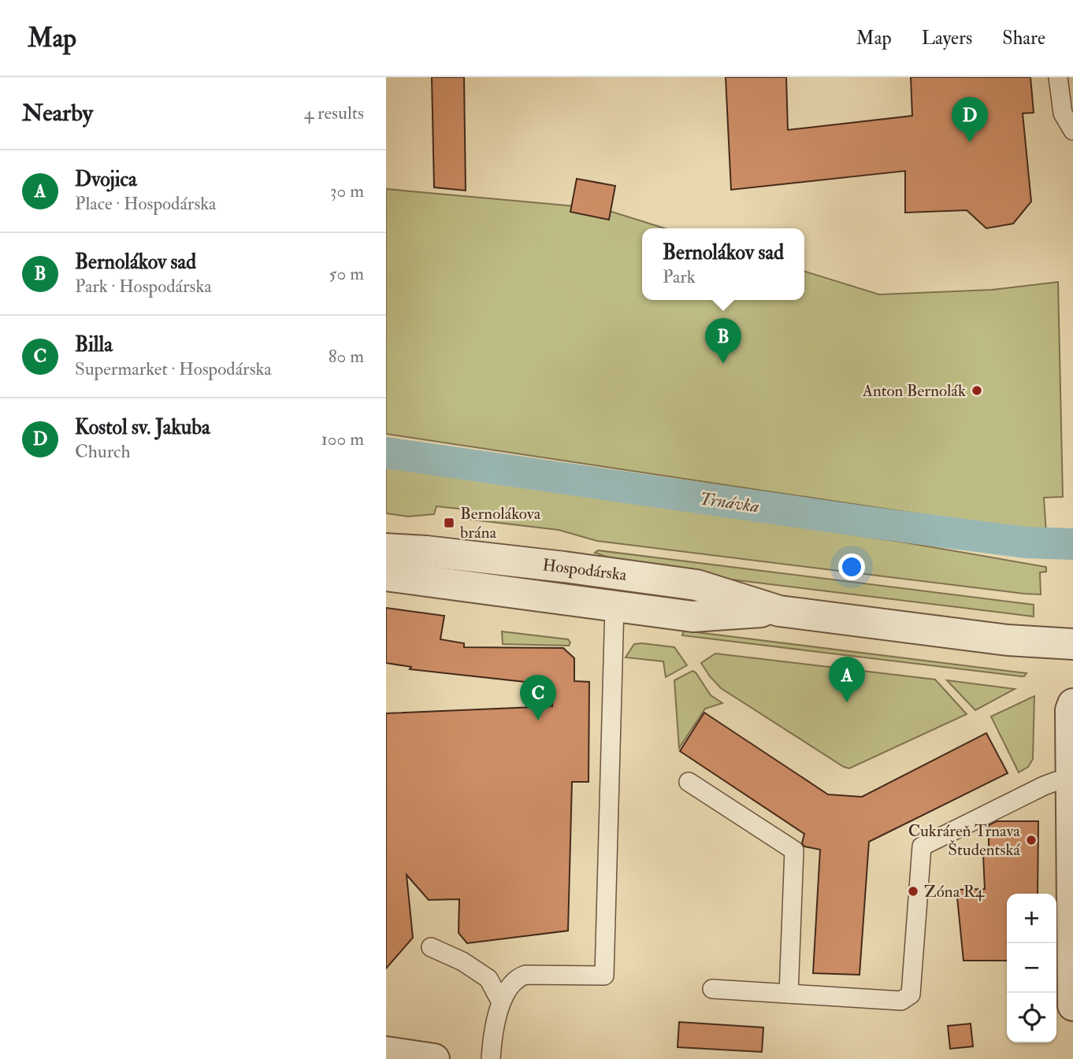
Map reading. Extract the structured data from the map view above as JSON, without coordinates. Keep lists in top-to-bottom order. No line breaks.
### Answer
{"streets":{"street":["Hospodárska"]},"water":["Trnávka"],"places":{"other":["Anton Bernolák","Cukráreň Trnava Študentská","Zóna R4"],"transit":["Bernolákova brána"]},"page":{"header":"Map","nav":["Map","Layers","Share"],"heading":["Nearby","4 results"],"pins":["D","B","A","C"],"list":[{"mark":"A","name":"Dvojica","note":"Place · Hospodárska","value":"30 m"},{"mark":"B","name":"Bernolákov sad","note":"Park · Hospodárska","value":"50 m"},{"mark":"C","name":"Billa","note":"Supermarket · Hospodárska","value":"80 m"},{"mark":"D","name":"Kostol sv. Jakuba","note":"Church","value":"100 m"}],"popup":["Bernolákov sad","Park"],"map_buttons":["+","−"]}}
